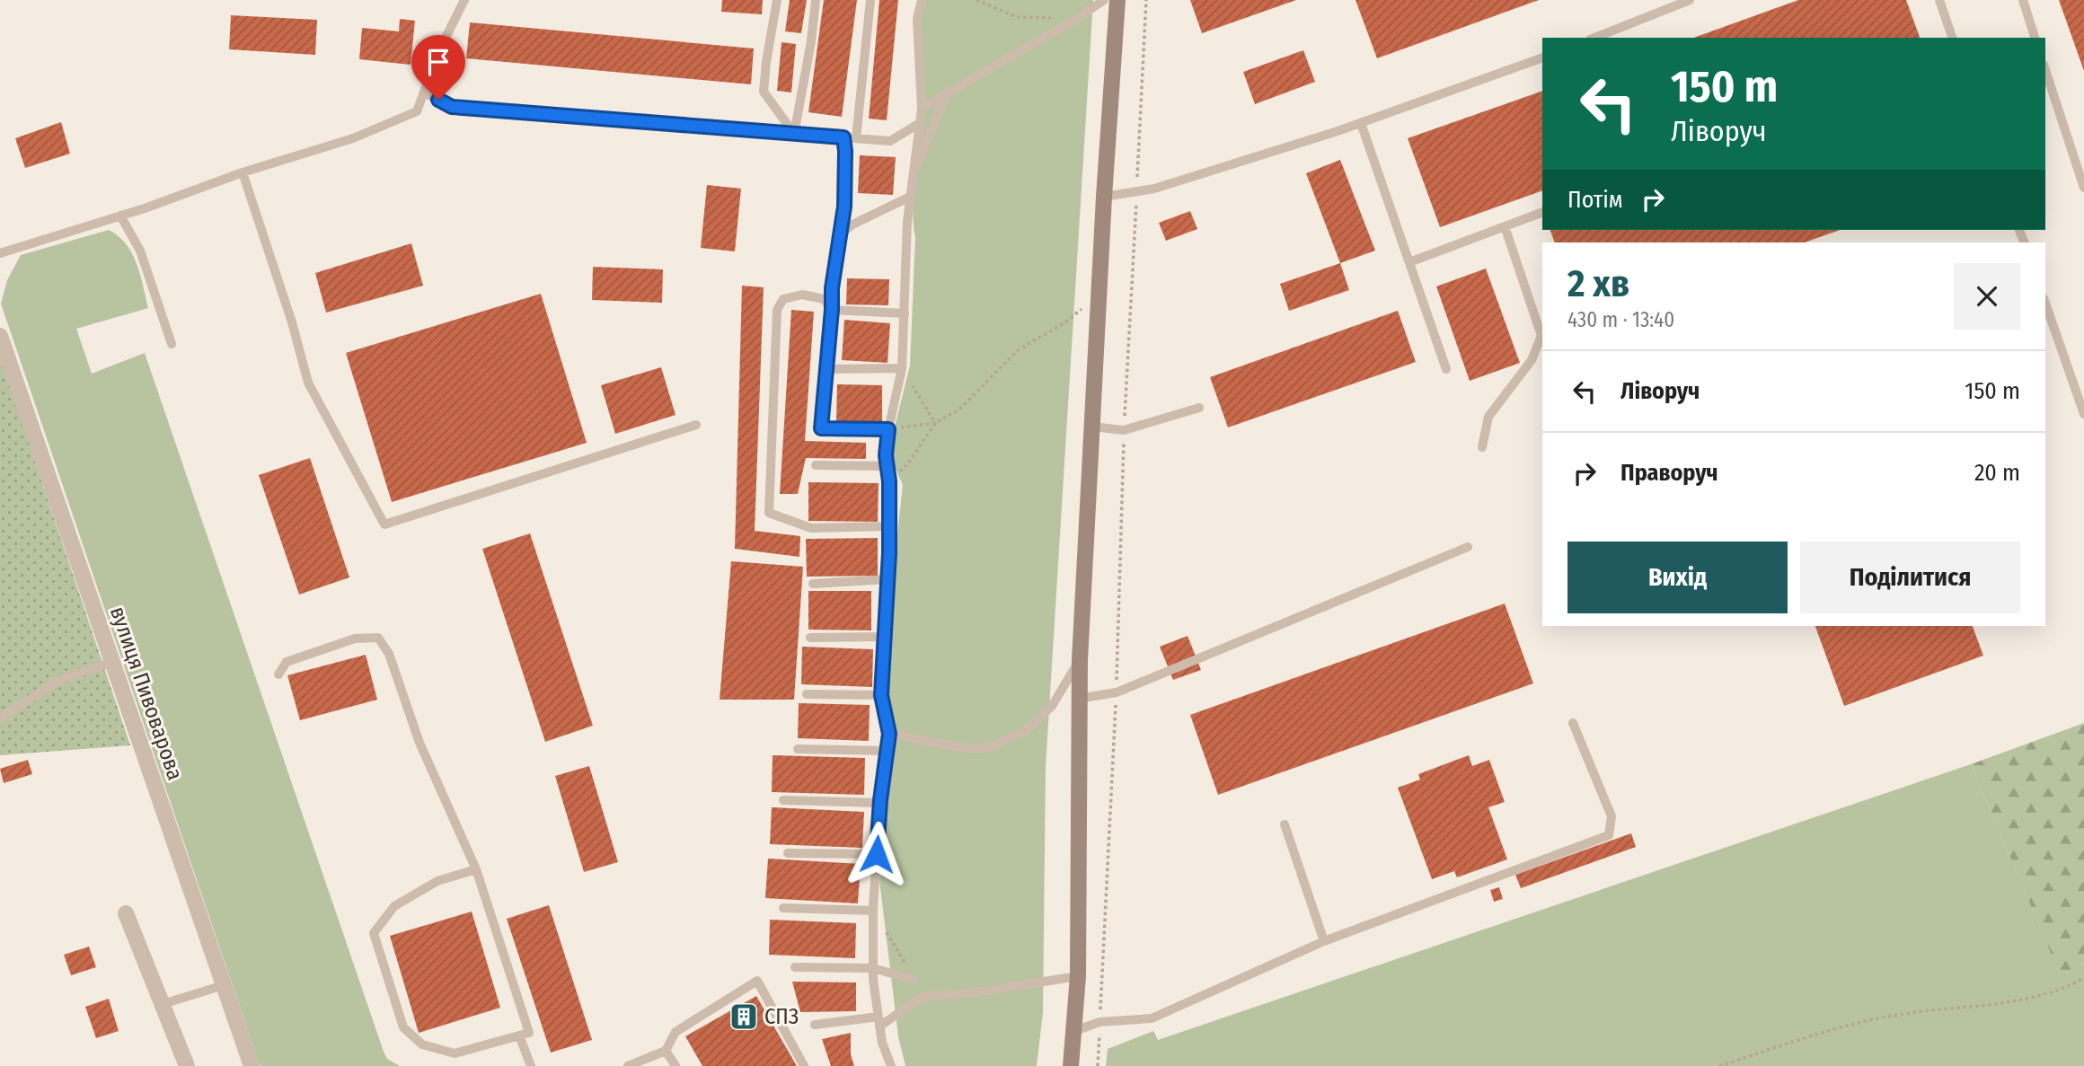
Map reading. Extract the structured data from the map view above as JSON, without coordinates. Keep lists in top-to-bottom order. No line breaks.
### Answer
{"streets":{"street":["вулиця Пивоварова"]},"places":{"building":["СПЗ"]},"page":{"turn":["150 m","Ліворуч"],"then":"Потім","heading":["2 хв","430 m · 13:40"],"list":[{"name":"Ліворуч","value":"150 m"},{"name":"Праворуч","value":"20 m"}],"buttons":["Вихід","Поділитися"]}}
